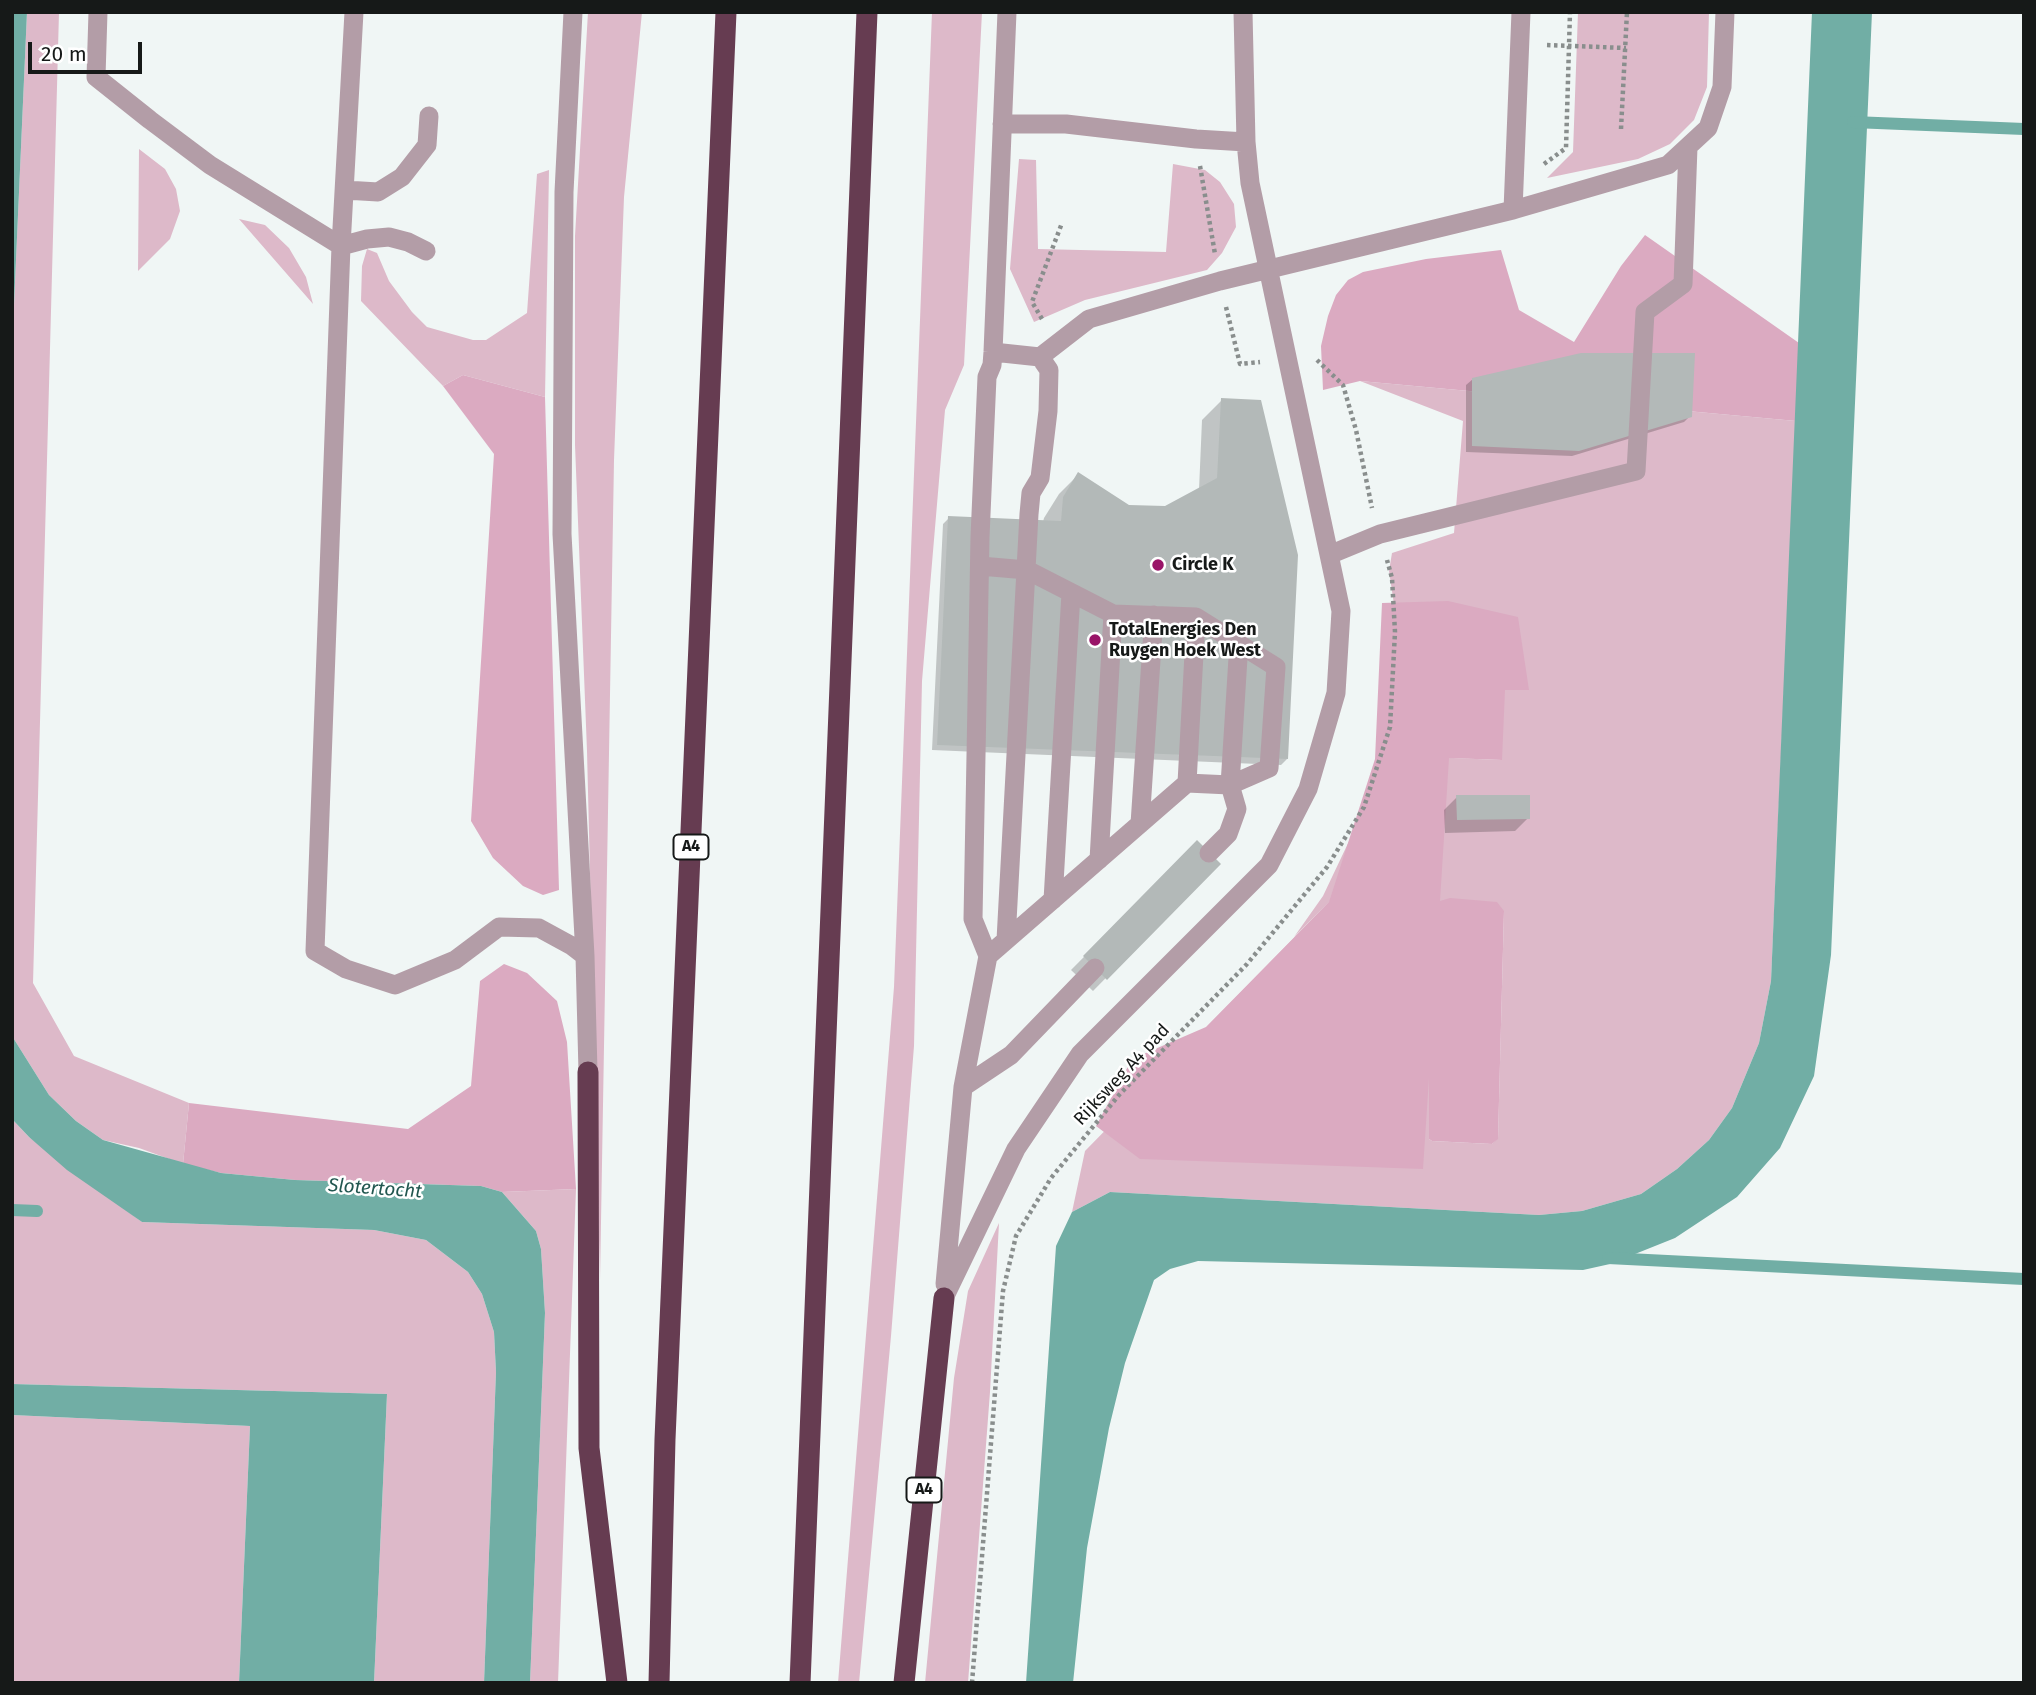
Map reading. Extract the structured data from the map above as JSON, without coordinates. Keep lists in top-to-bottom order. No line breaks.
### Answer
{"streets":{"highway":["A4"],"path":["Rijksweg A4 pad"]},"water":["Slotertocht"],"places":["Circle K","TotalEnergies Den Ruygen Hoek West"],"scale_bar":"20 m"}
